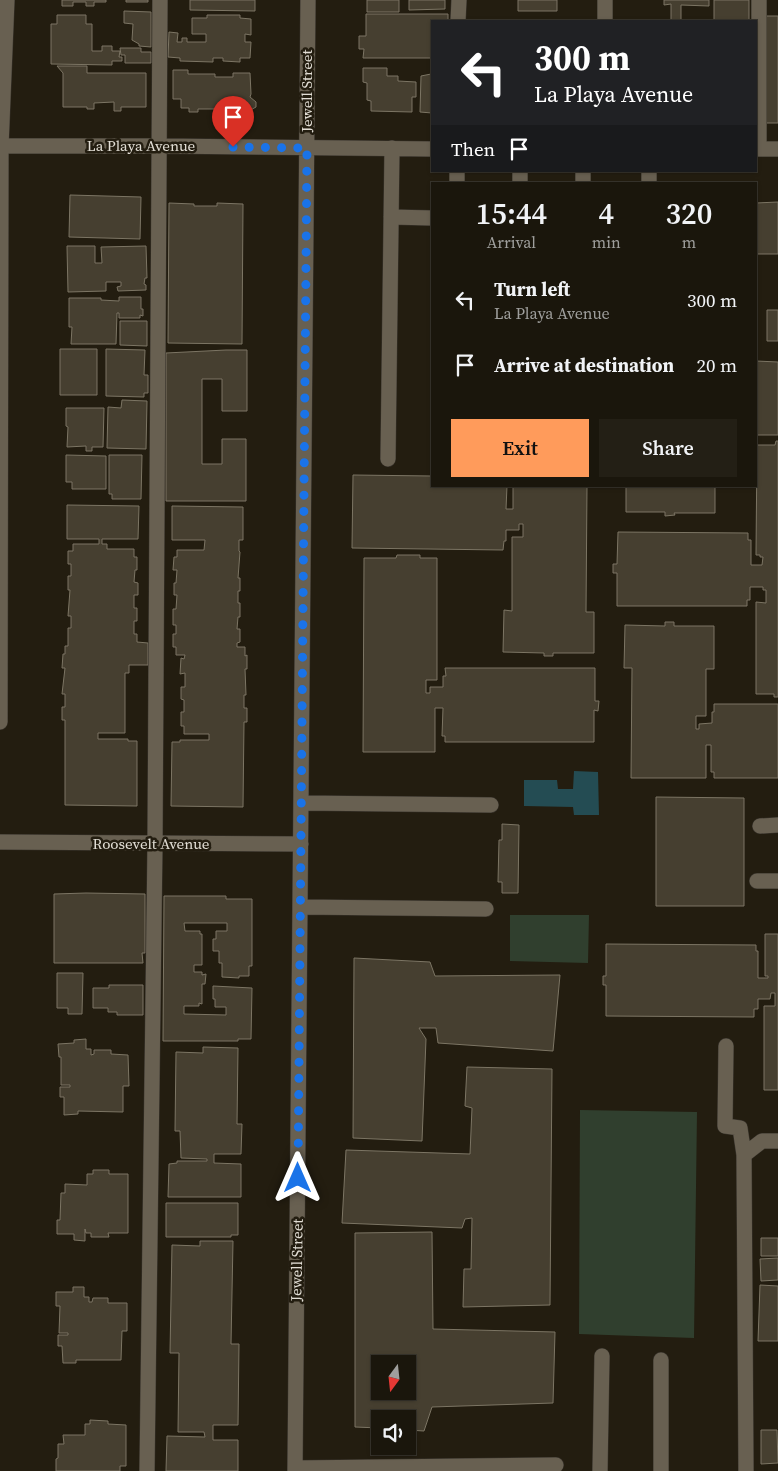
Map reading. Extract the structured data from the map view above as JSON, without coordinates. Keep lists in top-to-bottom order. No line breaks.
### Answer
{"streets":{"street":["Jewell Street","La Playa Avenue","Roosevelt Avenue"]},"crossings":[["Jewell Street","La Playa Avenue"],["Jewell Street","Roosevelt Avenue"]],"north":"bottom","page":{"turn":["300 m","La Playa Avenue"],"then":"Then","eta":["15:44","Arrival","4","min","320","m"],"list":[{"name":"Turn left","note":"La Playa Avenue","value":"300 m"},{"name":"Arrive at destination","value":"20 m"}],"buttons":["Exit","Share"]}}
